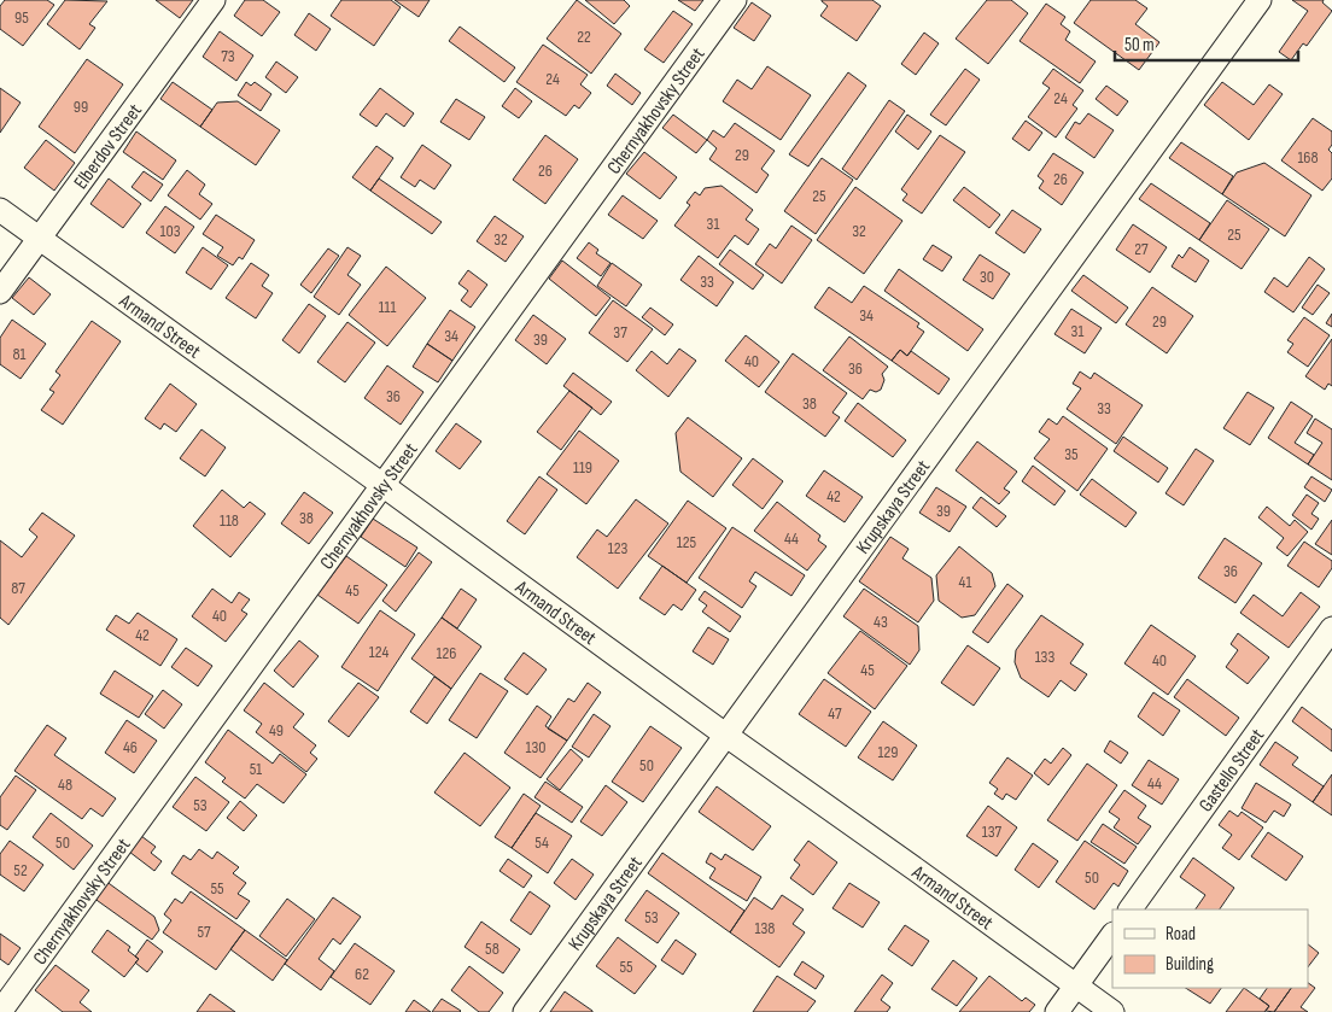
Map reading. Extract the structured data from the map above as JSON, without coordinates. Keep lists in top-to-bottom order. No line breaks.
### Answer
{"streets":{"street":["Chernyakhovsky Street","Elberdov Street","Armand Street","Krupskaya Street","Gastello Street"]},"crossings":[["Chernyakhovsky Street","Armand Street"],["Elberdov Street","Armand Street"],["Armand Street","Krupskaya Street"]],"house_numbers":["95","22","73","24","24","99","29","168","26","26","25","31","103","32","25","32","27","30","33","111","34","29","31","37","34","39","81","40","36","36","38","33","35","119","42","39","38","118","44","125","123","36","41","87","45","40","43","42","124","126","133","40","45","47","49","46","130","129","50","51","44","48","53","137","50","54","52","50","55","53","138","57","58","55","62"],"legend":["Road","Building"],"scale_bar":"50 m"}
